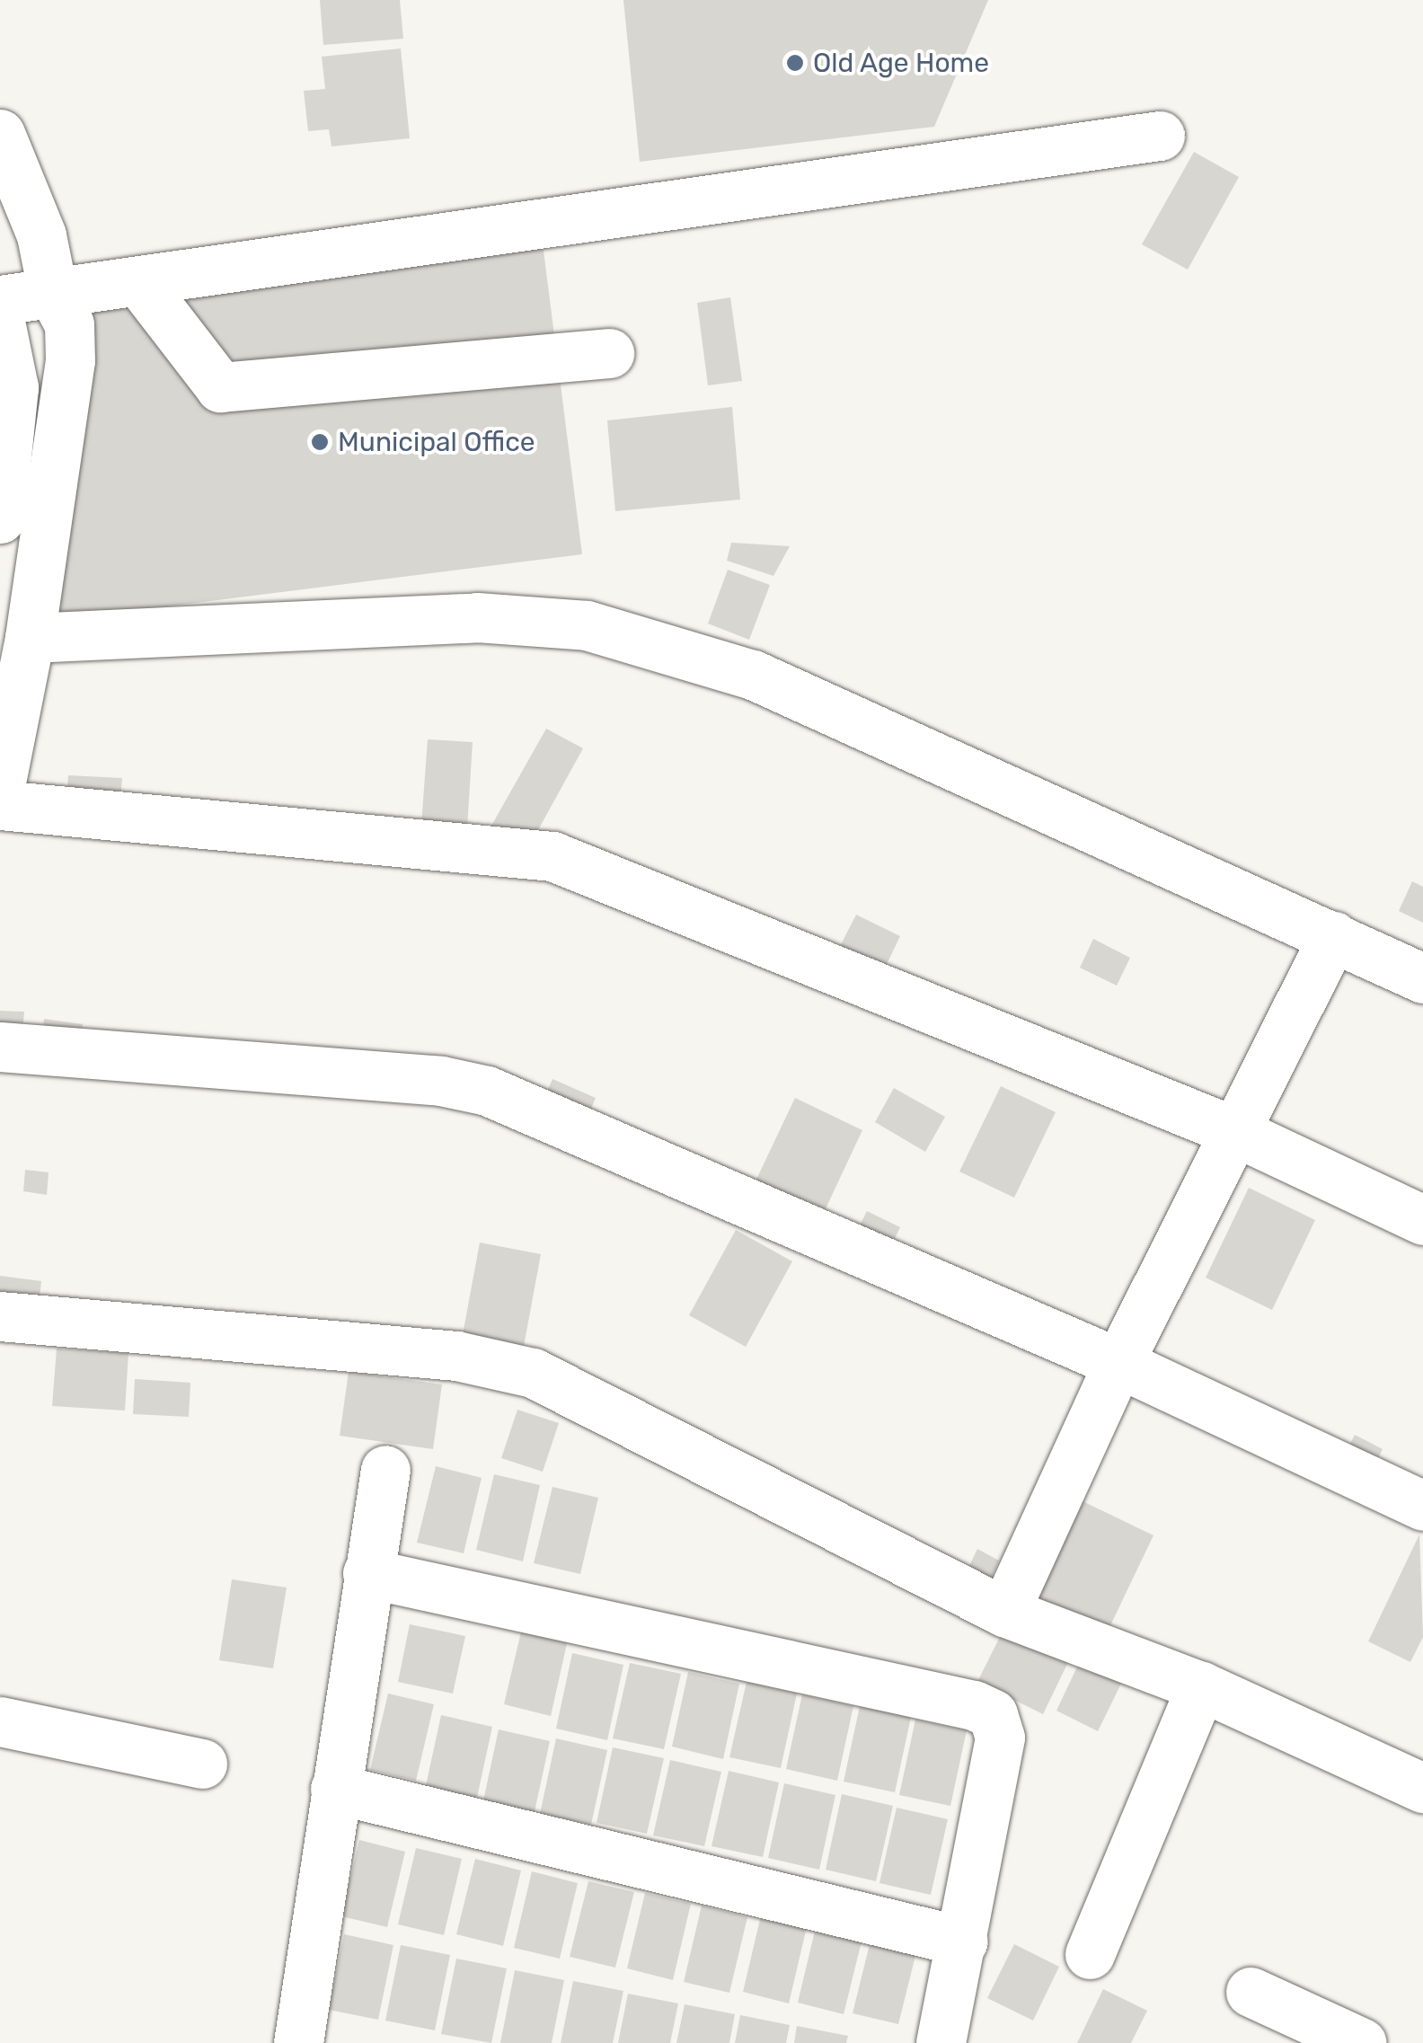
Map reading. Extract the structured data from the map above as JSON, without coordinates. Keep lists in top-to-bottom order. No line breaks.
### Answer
{"places":["Old Age Home","Municipal Office"]}
